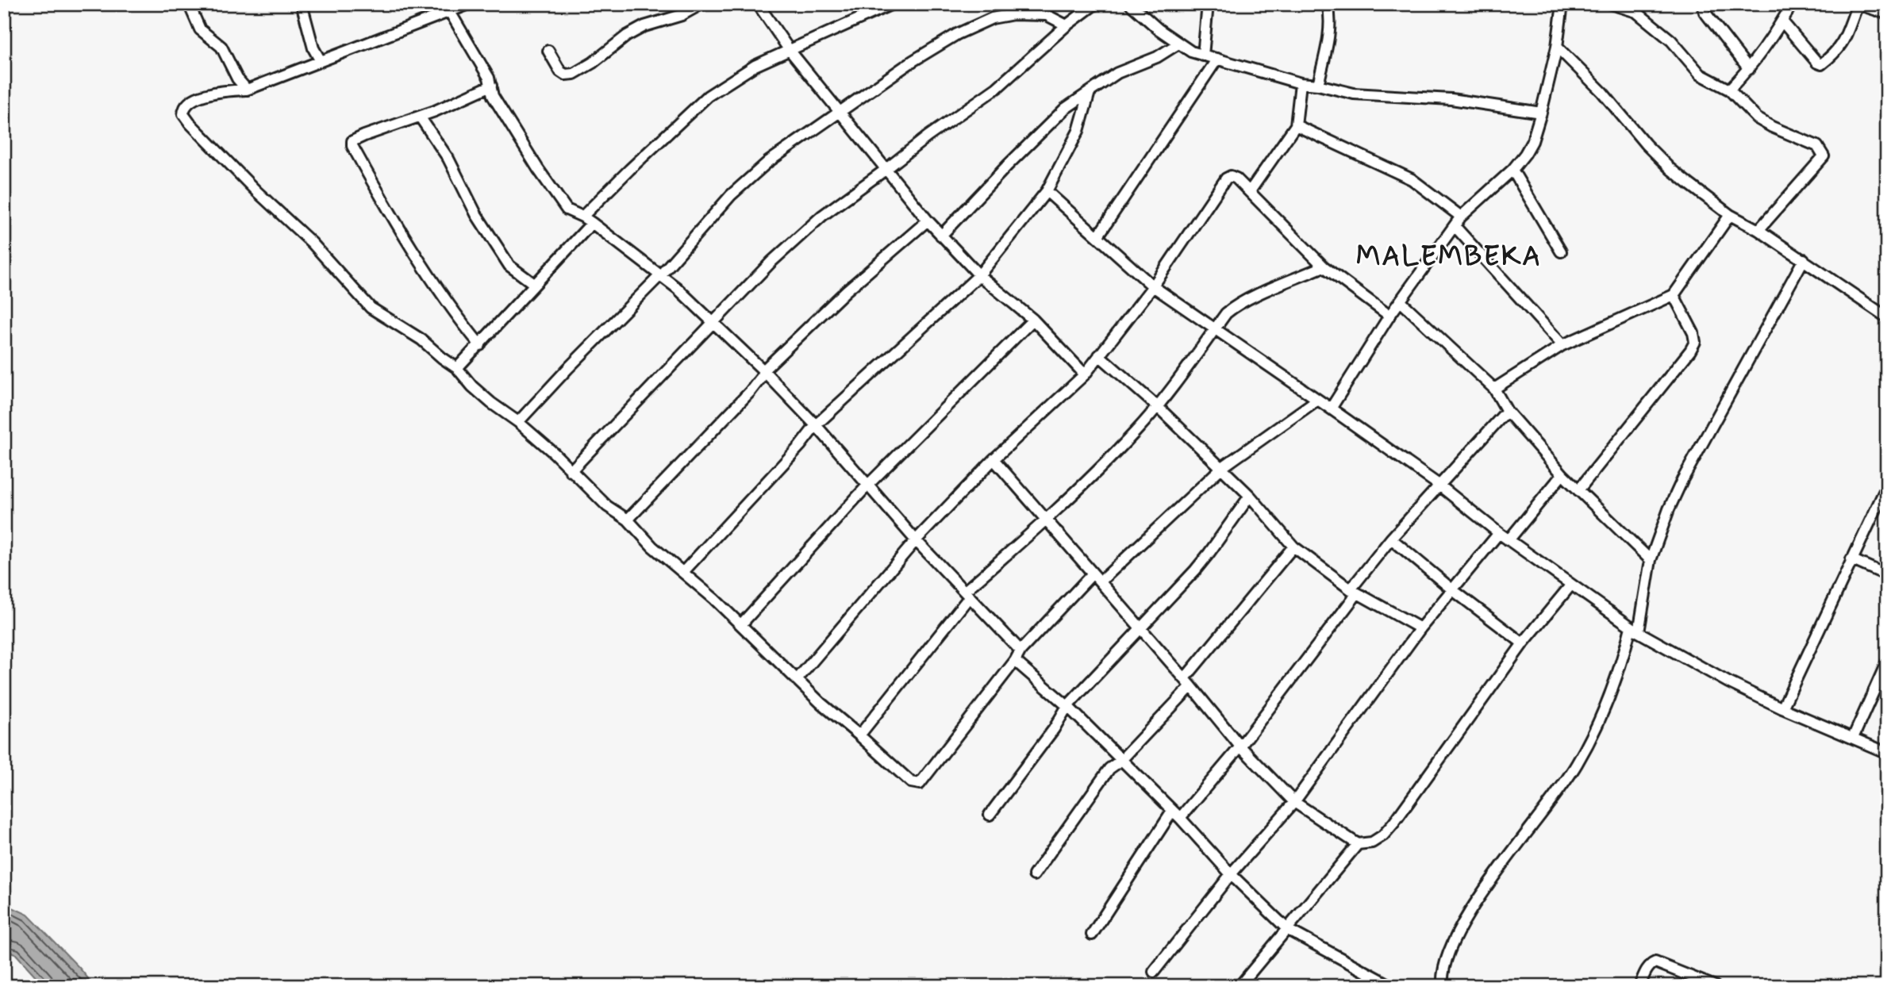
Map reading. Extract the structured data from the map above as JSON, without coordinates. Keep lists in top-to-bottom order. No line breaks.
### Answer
{"districts":["MALEMBEKA"]}
